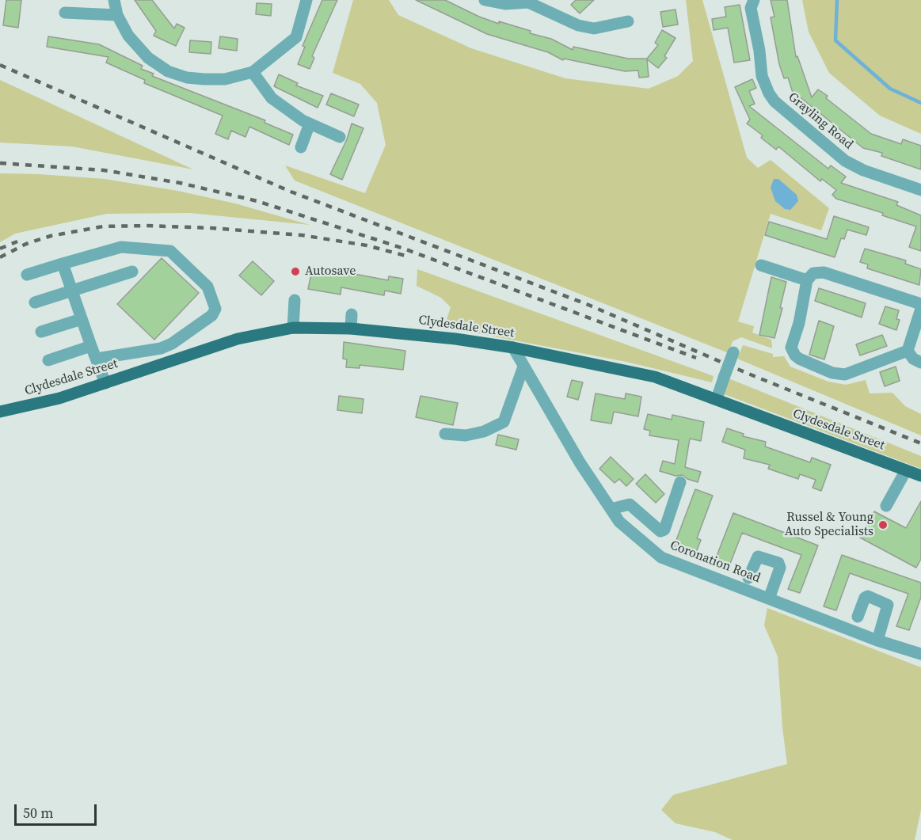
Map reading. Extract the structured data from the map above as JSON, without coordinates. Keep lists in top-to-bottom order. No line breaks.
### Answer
{"streets":{"main road":["Clydesdale Street"],"street":["Grayling Road","Coronation Road"]},"crossings":[["Clydesdale Street","Coronation Road"]],"places":["Autosave","Russel & Young Auto Specialists"],"scale_bar":"50 m"}
